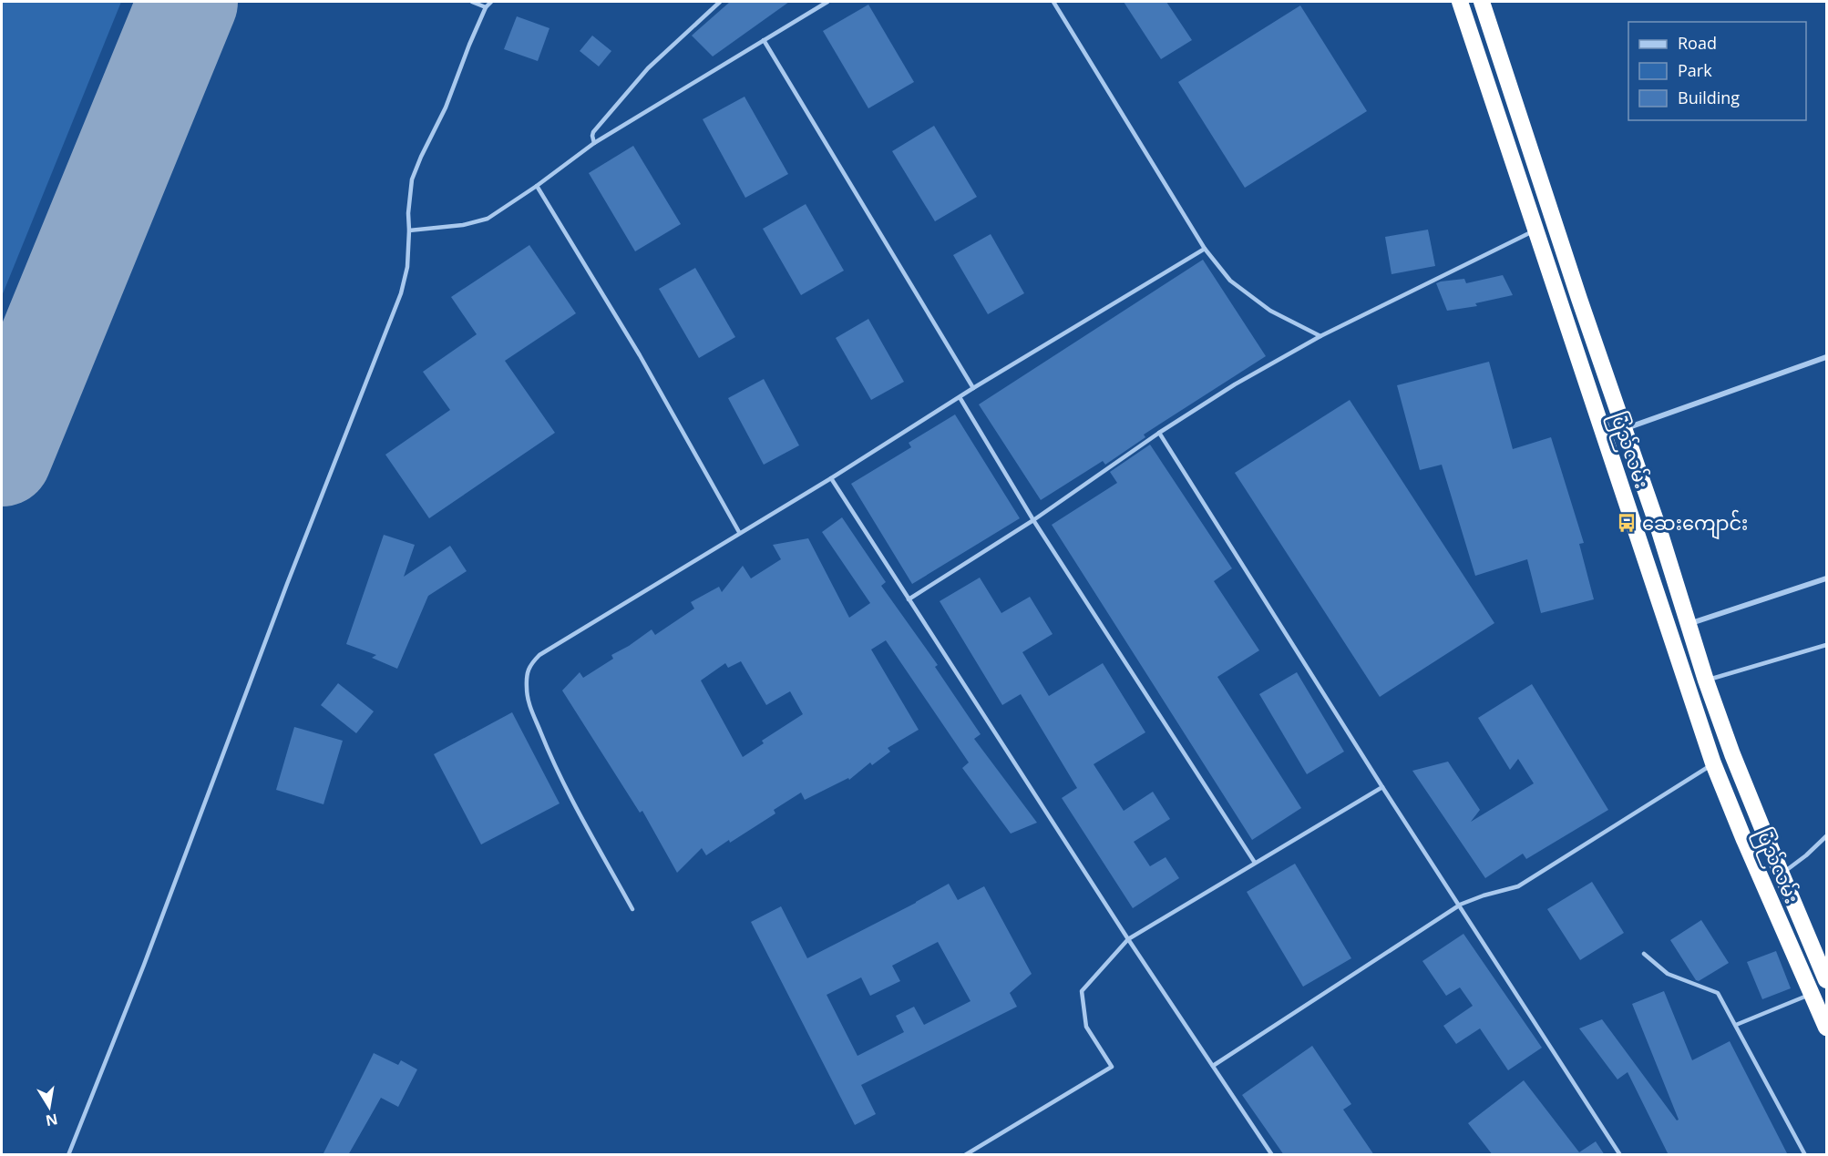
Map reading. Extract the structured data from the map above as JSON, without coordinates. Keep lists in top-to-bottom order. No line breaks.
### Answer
{"streets":{"highway":["ပြည်လမ်း"]},"places":{"bus stop":["ဆေးကျောင်း"]},"legend":["Road","Park","Building"],"north":"bottom"}
